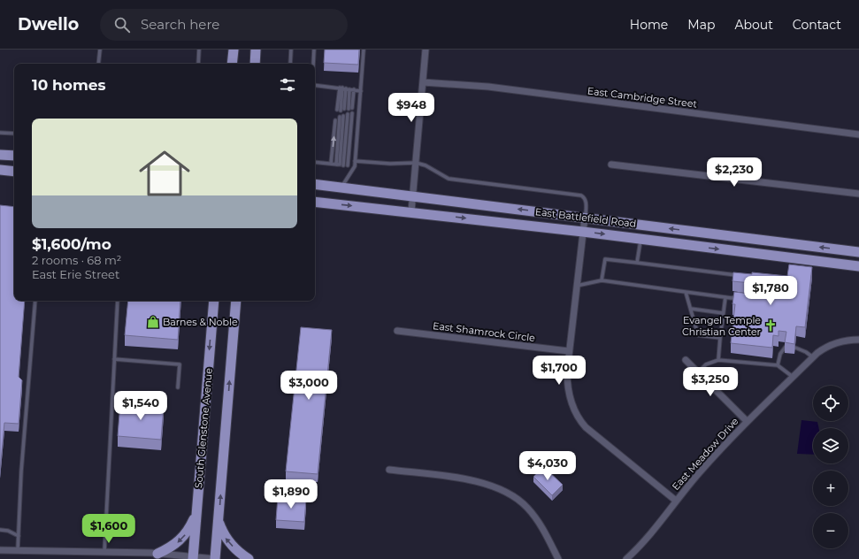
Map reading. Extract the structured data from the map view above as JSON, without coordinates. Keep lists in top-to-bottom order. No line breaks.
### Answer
{"streets":{"main road":["East Battlefield Road","South Glenstone Avenue"],"street":["East Cambridge Street","East Shamrock Circle","East Meadow Drive"]},"places":{"shop":["Barnes & Noble"],"church":["Evangel Temple Christian Center"]},"page":{"header":"Dwello","search":"Search here","nav":["Home","Map","About","Contact"],"heading":"10 homes","price":["$948","$2,230","$1,780","$1,700","$3,250","$3,000","$1,540","$4,030","$1,890","$1,600"],"list":[{"name":"$1,600/mo","note":"2 rooms · 68 m² · East Erie Street"}],"map_buttons":["+","−"]}}
